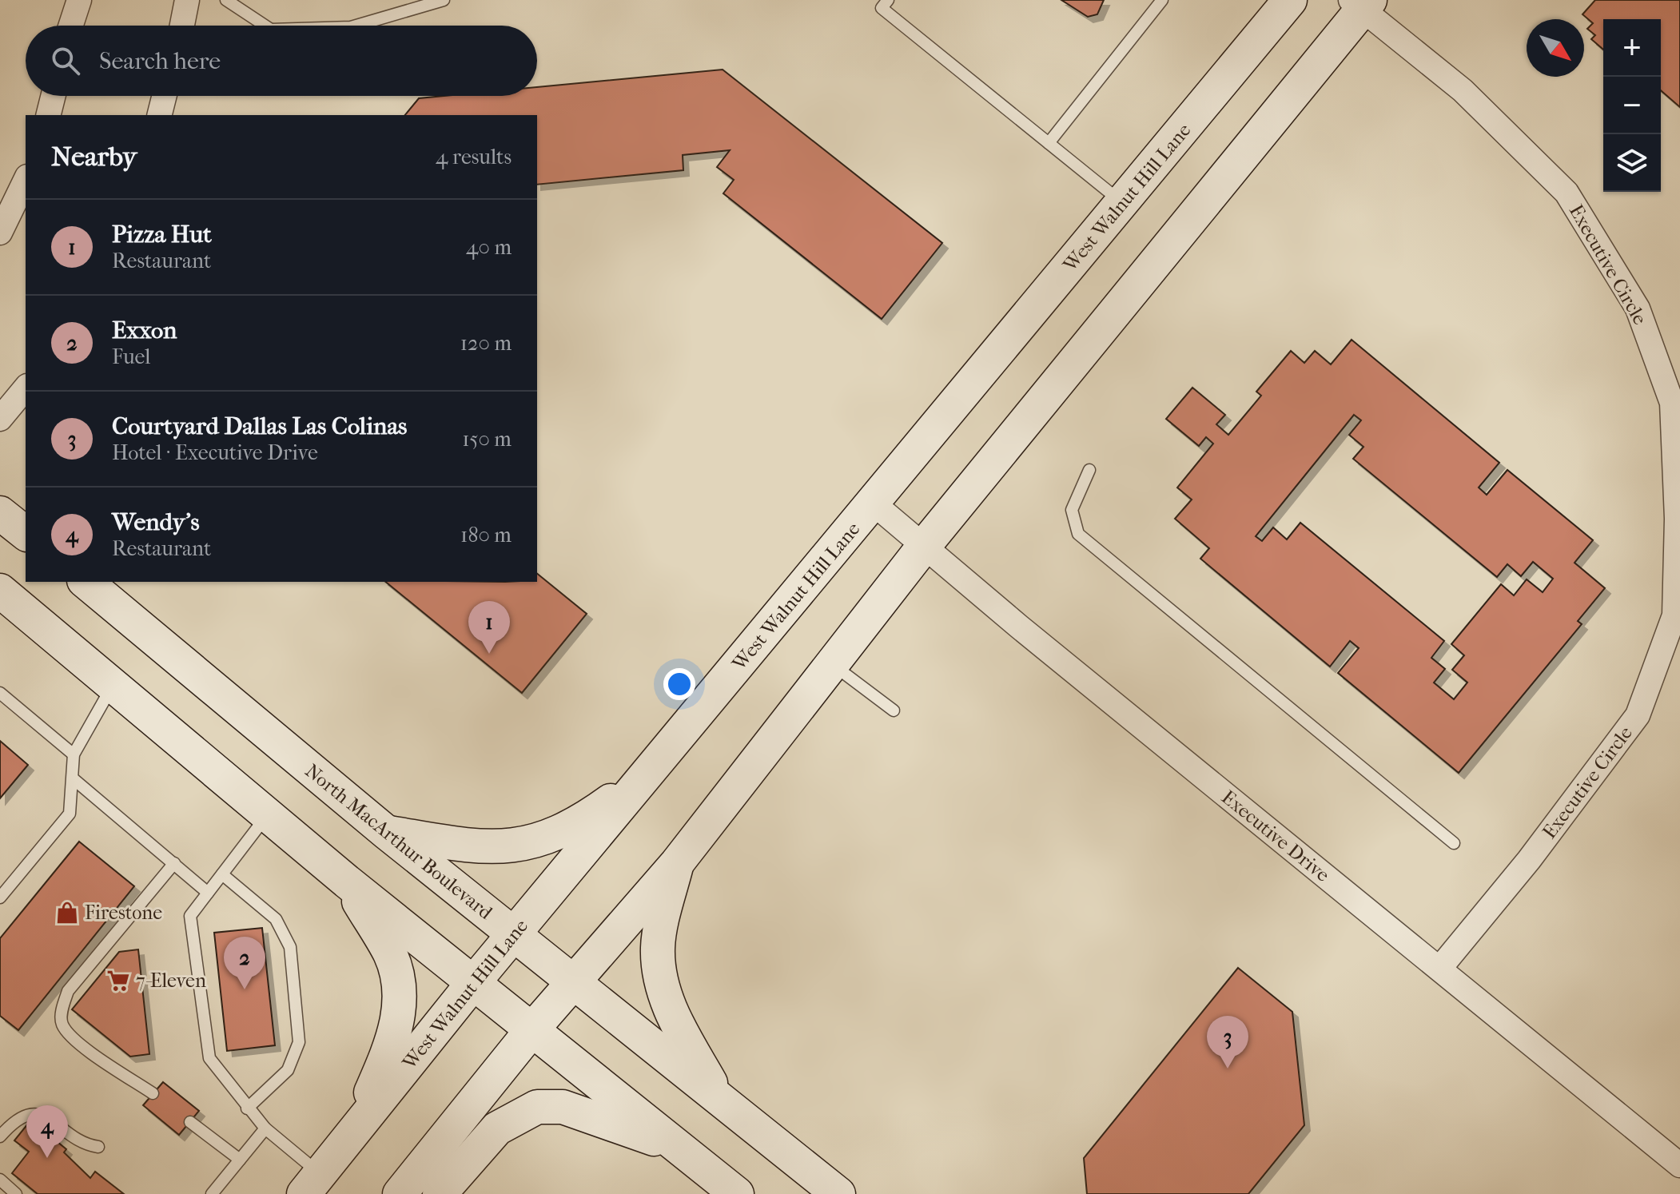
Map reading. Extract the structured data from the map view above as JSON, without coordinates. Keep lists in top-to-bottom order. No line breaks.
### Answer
{"streets":{"main road":["West Walnut Hill Lane","North MacArthur Boulevard"],"street":["Executive Circle","Executive Drive"]},"crossings":[["West Walnut Hill Lane","Executive Drive"],["West Walnut Hill Lane","North MacArthur Boulevard"],["Executive Circle","Executive Drive"]],"places":{"shop":["Firestone"],"supermarket":["7-Eleven"]},"north":"bottom right","page":{"map_buttons":["+","−"],"search":"Search here","heading":["Nearby","4 results"],"list":[{"mark":"1","name":"Pizza Hut","note":"Restaurant","value":"40 m"},{"mark":"2","name":"Exxon","note":"Fuel","value":"120 m"},{"mark":"3","name":"Courtyard Dallas Las Colinas","note":"Hotel · Executive Drive","value":"150 m"},{"mark":"4","name":"Wendy's","note":"Restaurant","value":"180 m"}],"pins":["1","2","3","4"]}}
